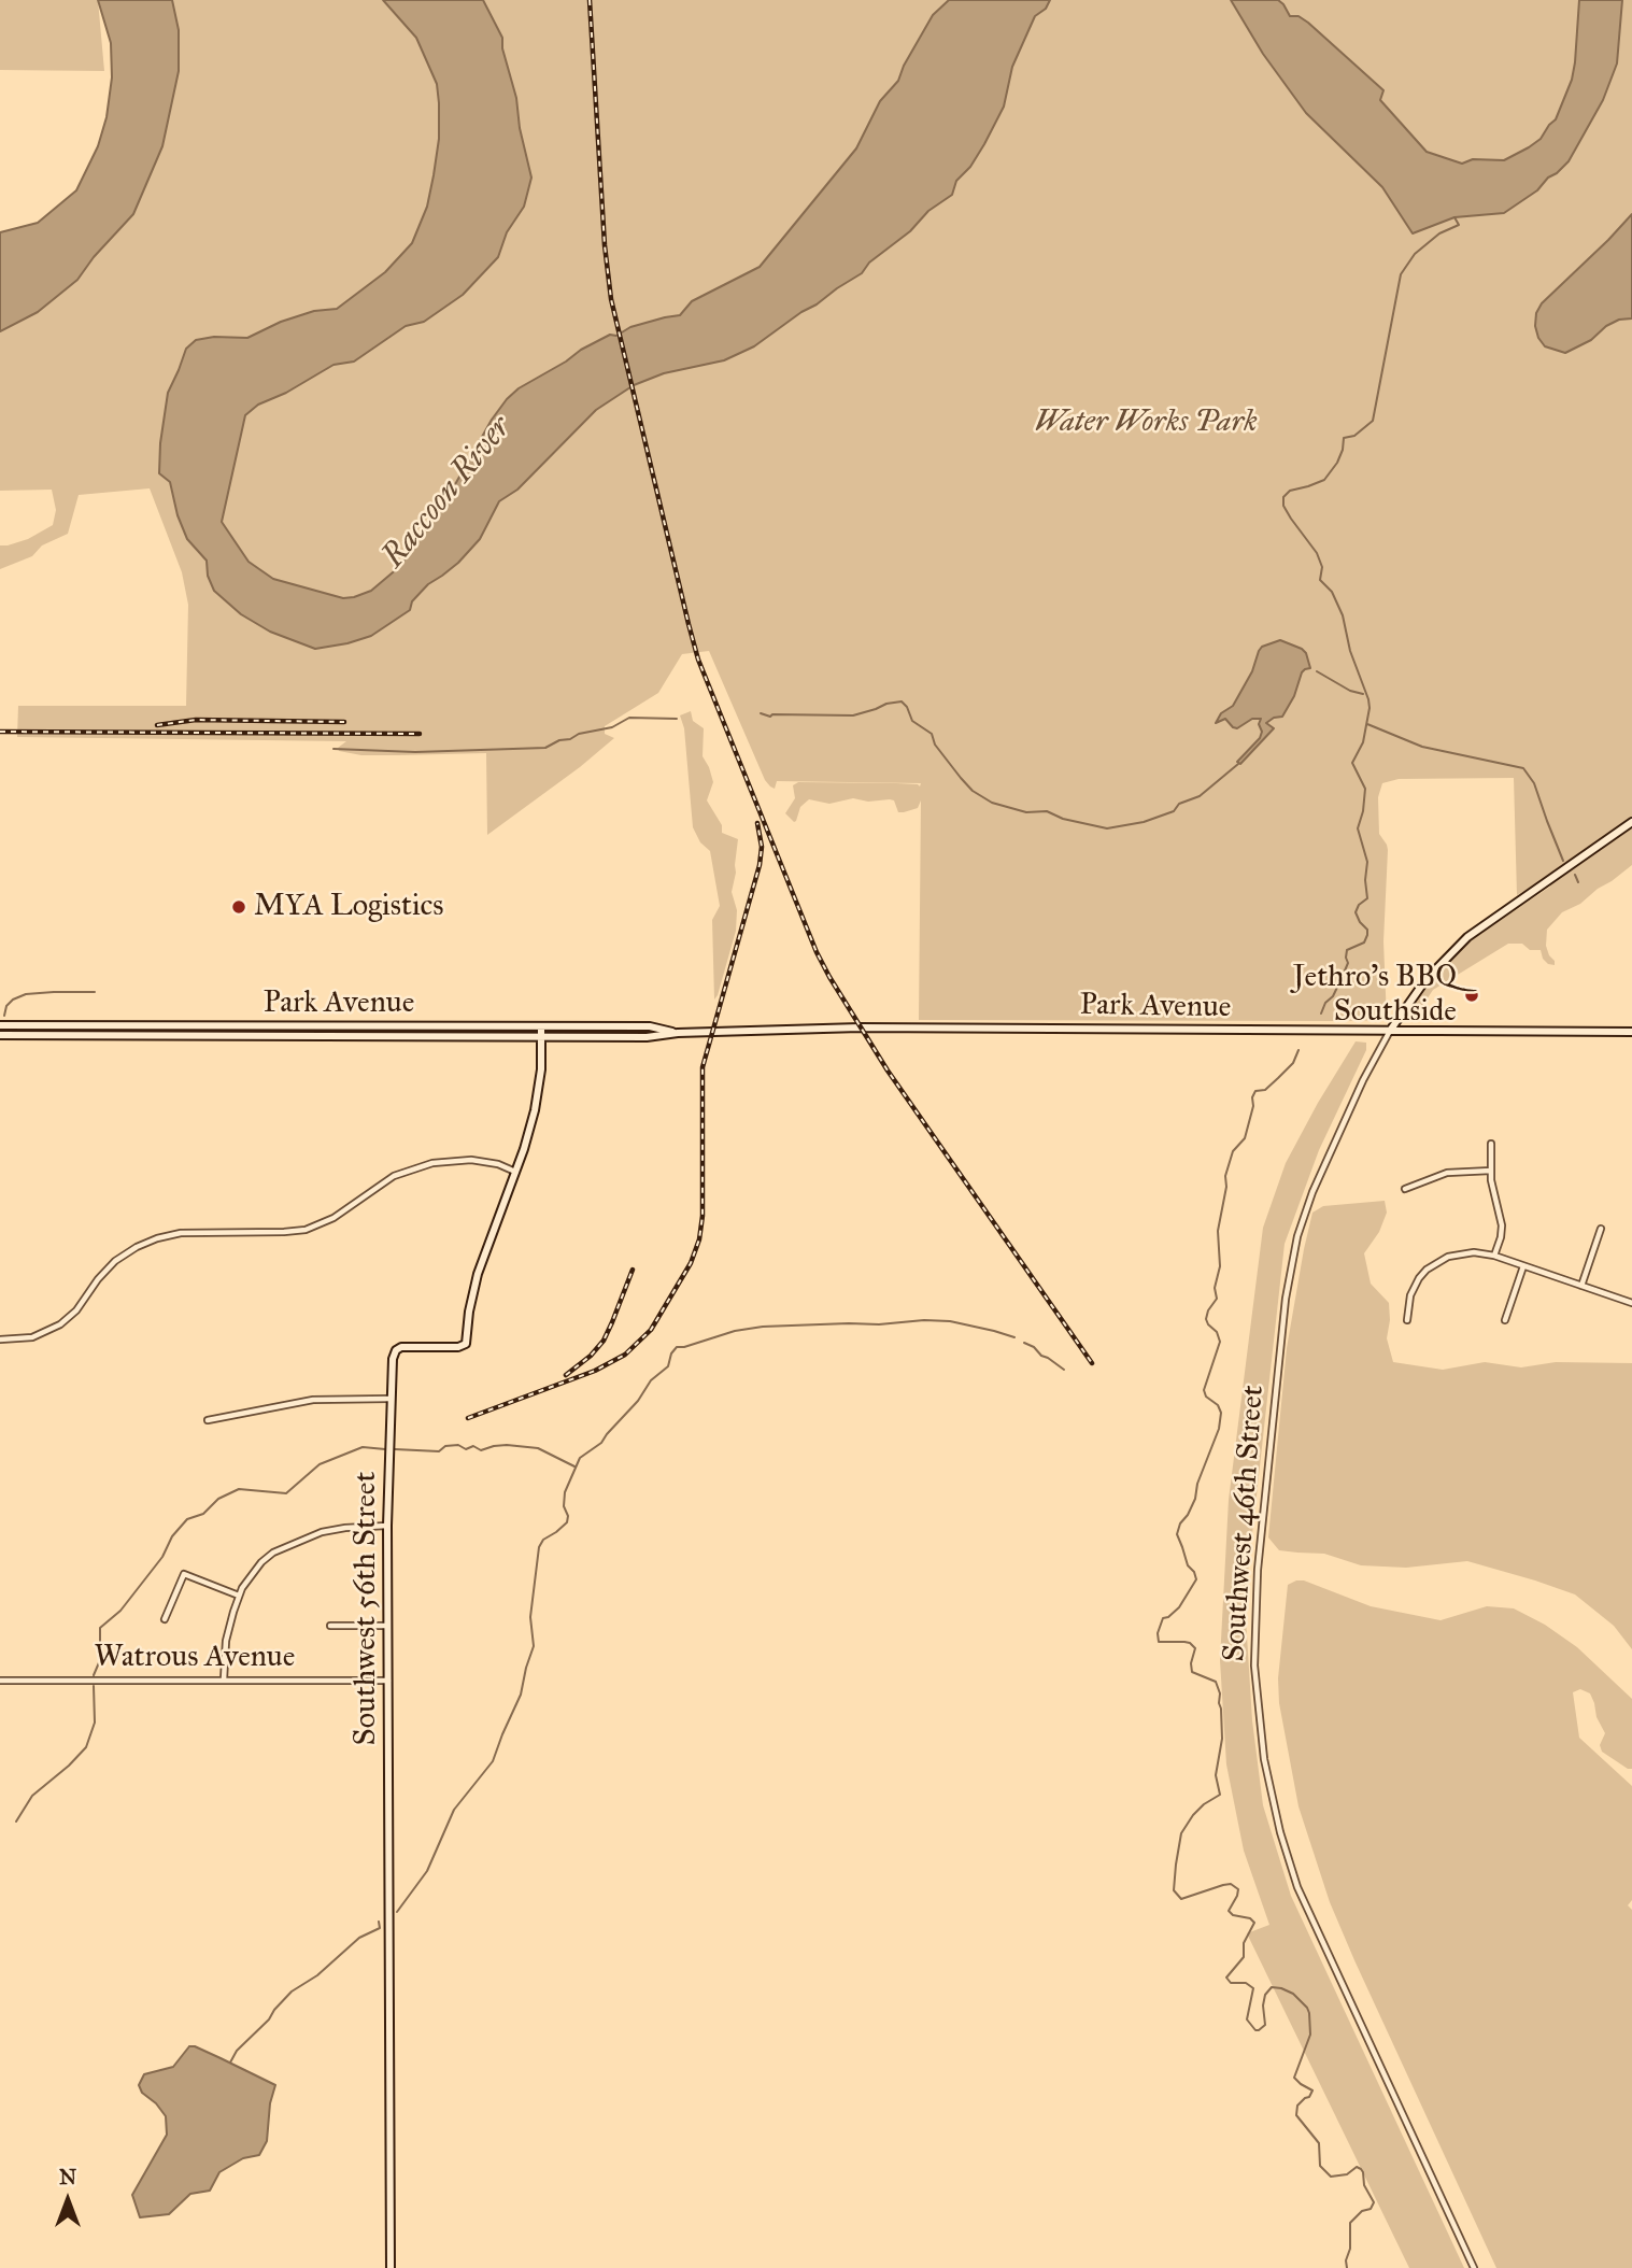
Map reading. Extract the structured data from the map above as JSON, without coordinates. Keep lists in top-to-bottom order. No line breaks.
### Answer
{"streets":{"main road":["Park Avenue","Southwest 56th Street"],"street":["Southwest 46th Street","Watrous Avenue"]},"crossings":[["Park Avenue","Southwest 46th Street"],["Park Avenue","Southwest 56th Street"],["Southwest 56th Street","Watrous Avenue"]],"water":["Raccoon River"],"parks":["Water Works Park"],"places":["MYA Logistics","Jethro's BBQ Southside"],"north":"top"}
